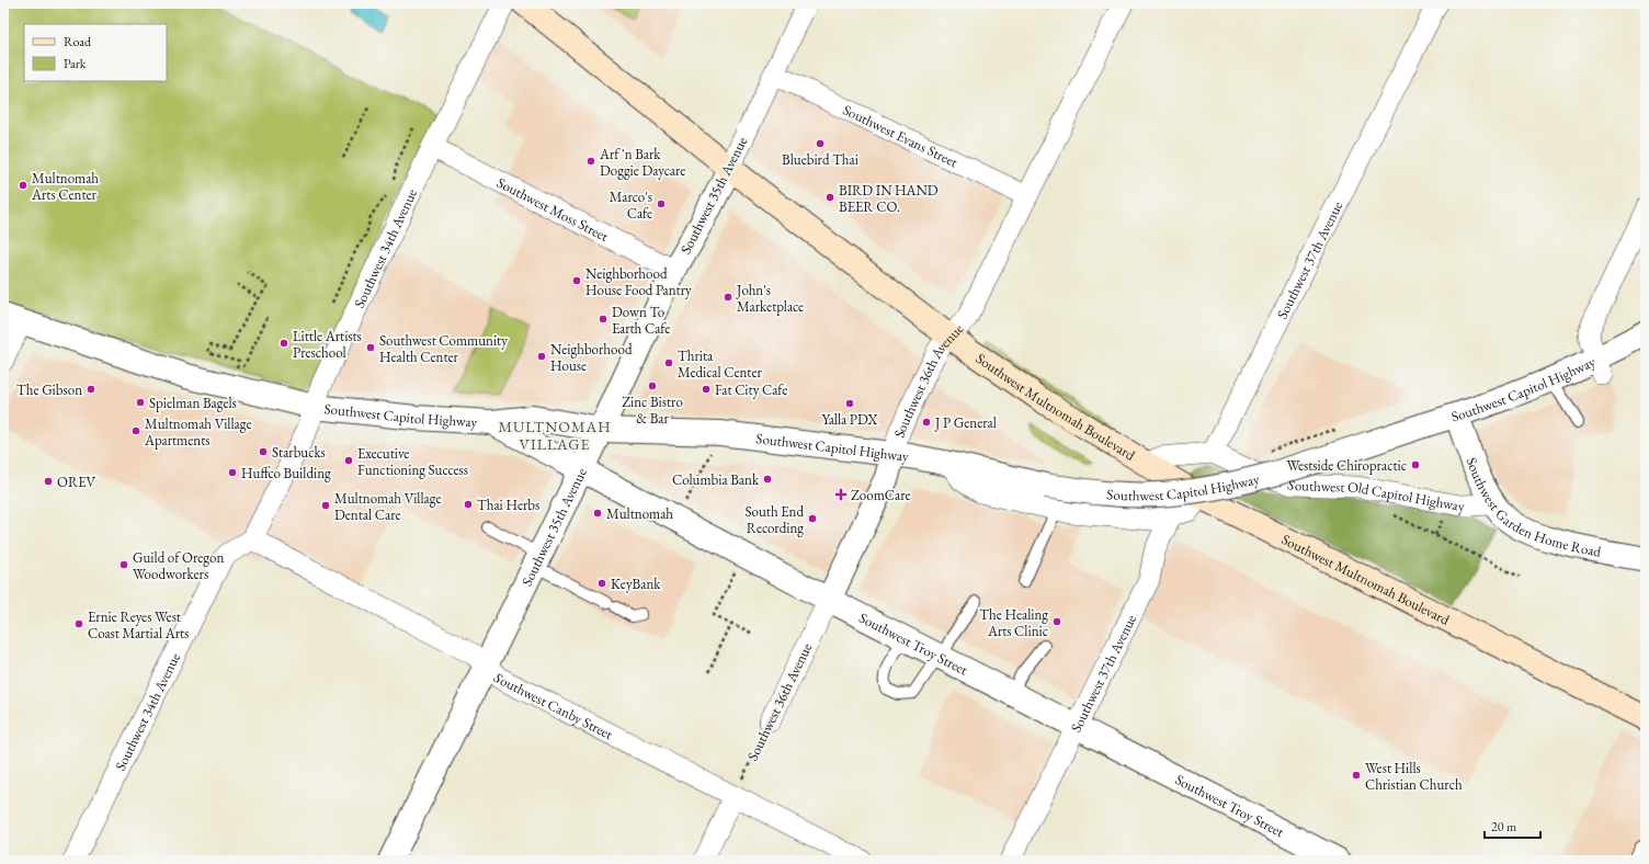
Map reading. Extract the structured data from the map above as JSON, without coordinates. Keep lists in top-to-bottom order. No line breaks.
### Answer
{"streets":{"main road":["Southwest Multnomah Boulevard"],"street":["Southwest Evans Street","Southwest 35th Avenue","Southwest Moss Street","Southwest 34th Avenue","Southwest 37th Avenue","Southwest 36th Avenue","Southwest Capitol Highway","Southwest Old Capitol Highway","Southwest Garden Home Road","Southwest Troy Street","Southwest Canby Street"]},"crossings":[["Southwest Evans Street","Southwest 35th Avenue"],["Southwest Evans Street","Southwest 36th Avenue"],["Southwest 35th Avenue","Southwest Moss Street"],["Southwest 35th Avenue","Southwest Capitol Highway"],["Southwest 35th Avenue","Southwest Multnomah Boulevard"],["Southwest 35th Avenue","Southwest Troy Street"],["Southwest 35th Avenue","Southwest Canby Street"],["Southwest Moss Street","Southwest 34th Avenue"],["Southwest 34th Avenue","Southwest Capitol Highway"],["Southwest 34th Avenue","Southwest Canby Street"],["Southwest 37th Avenue","Southwest Old Capitol Highway"],["Southwest 37th Avenue","Southwest Troy Street"],["Southwest 36th Avenue","Southwest Capitol Highway"],["Southwest 36th Avenue","Southwest Multnomah Boulevard"],["Southwest 36th Avenue","Southwest Troy Street"],["Southwest 36th Avenue","Southwest Canby Street"],["Southwest Capitol Highway","Southwest Garden Home Road"],["Southwest Capitol Highway","Southwest Troy Street"],["Southwest Old Capitol Highway","Southwest Garden Home Road"]],"districts":["MULTNOMAH VILLAGE"],"places":{"other":["Bluebird Thai","Arf 'n Bark Doggie Daycare","Multnomah Arts Center","BIRD IN HAND BEER CO.","Marco's Cafe","Neighborhood House Food Pantry","John's Marketplace","Down To Earth Cafe","Little Artists Preschool","Southwest Community Health Center","Neighborhood House","Thrita Medical Center","Zinc Bistro & Bar","The Gibson","Fat City Cafe","Spielman Bagels","Yalla PDX","J P General","Multnomah Village Apartments","Starbucks","Executive Functioning Success","Westside Chiropractic","Huffco Building","Columbia Bank","OREV","Thai Herbs","Multnomah Village Dental Care","Multnomah","South End Recording","Guild of Oregon Woodworkers","KeyBank","The Healing Arts Clinic","Ernie Reyes West Coast Martial Arts","West Hills Christian Church"],"health":["ZoomCare"]},"legend":["Road","Park"],"scale_bar":"20 m"}
